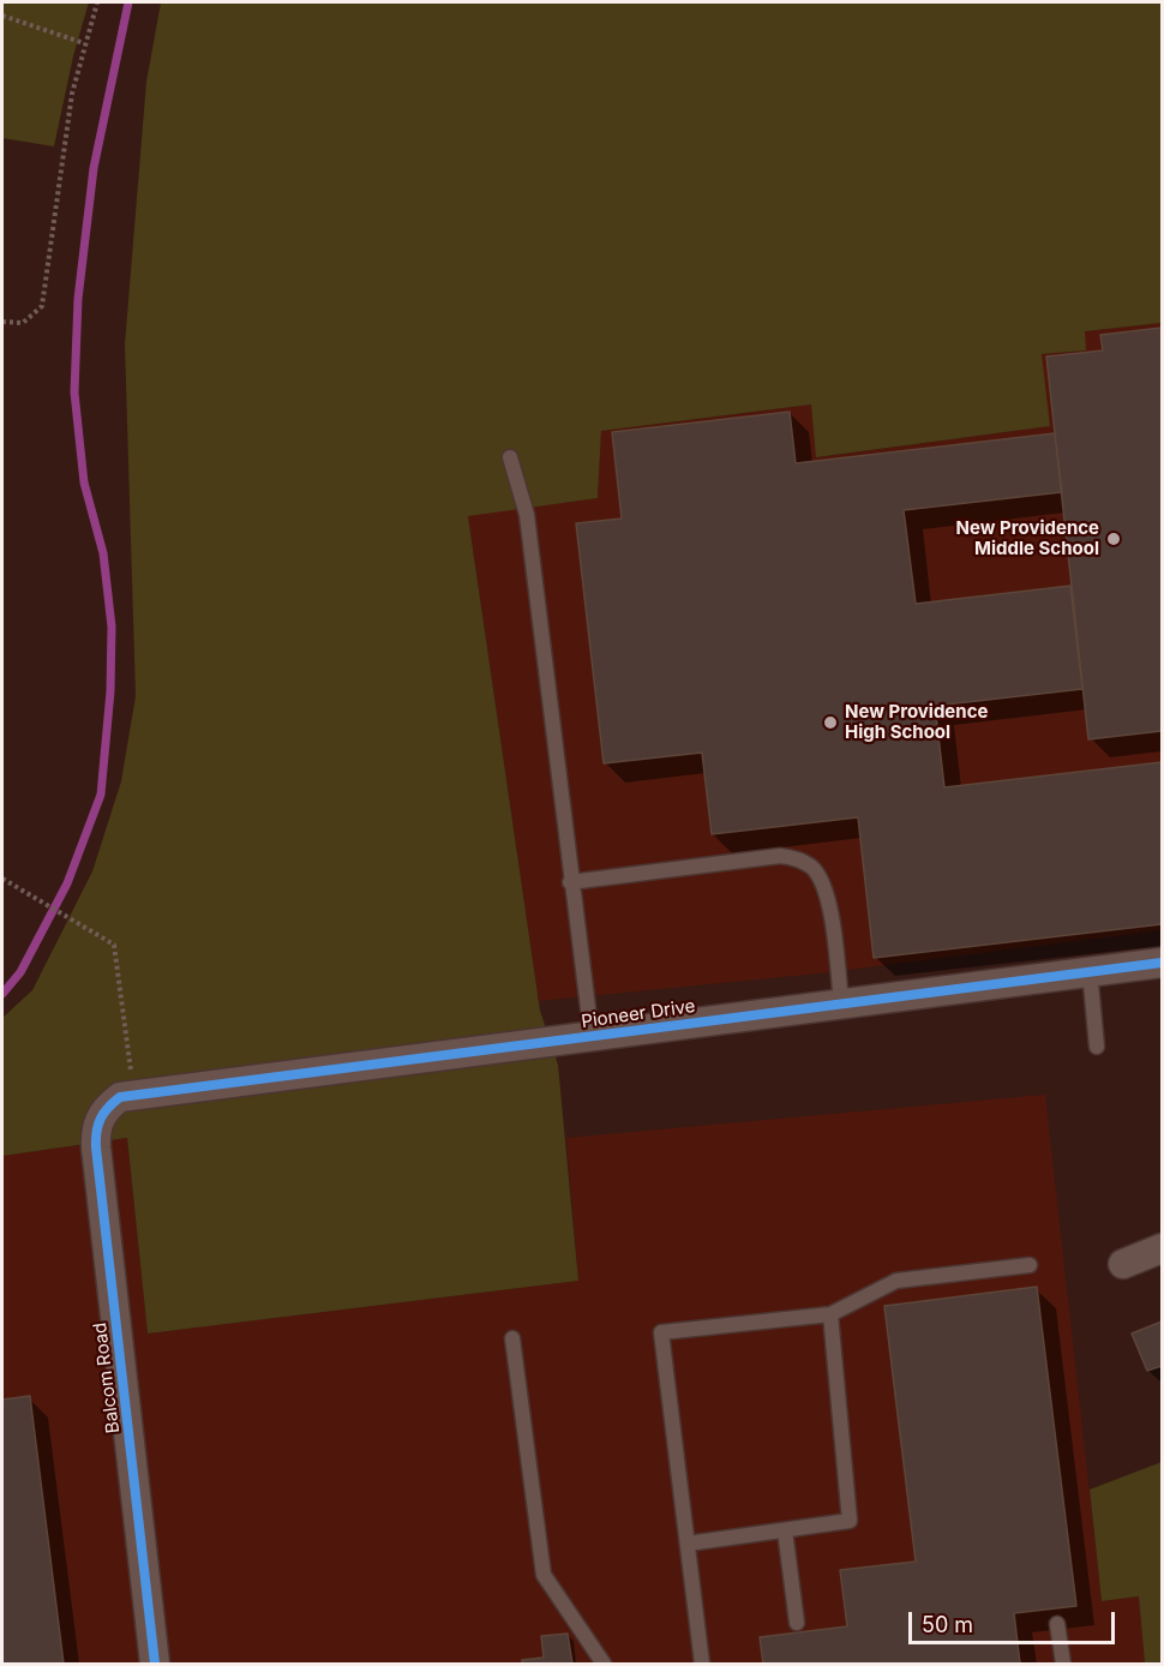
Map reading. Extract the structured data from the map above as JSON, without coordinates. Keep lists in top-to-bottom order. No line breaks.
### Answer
{"streets":{"street":["Pioneer Drive","Balcom Road"]},"crossings":[["Pioneer Drive","Balcom Road"]],"places":["New Providence Middle School","New Providence High School"],"scale_bar":"50 m"}
